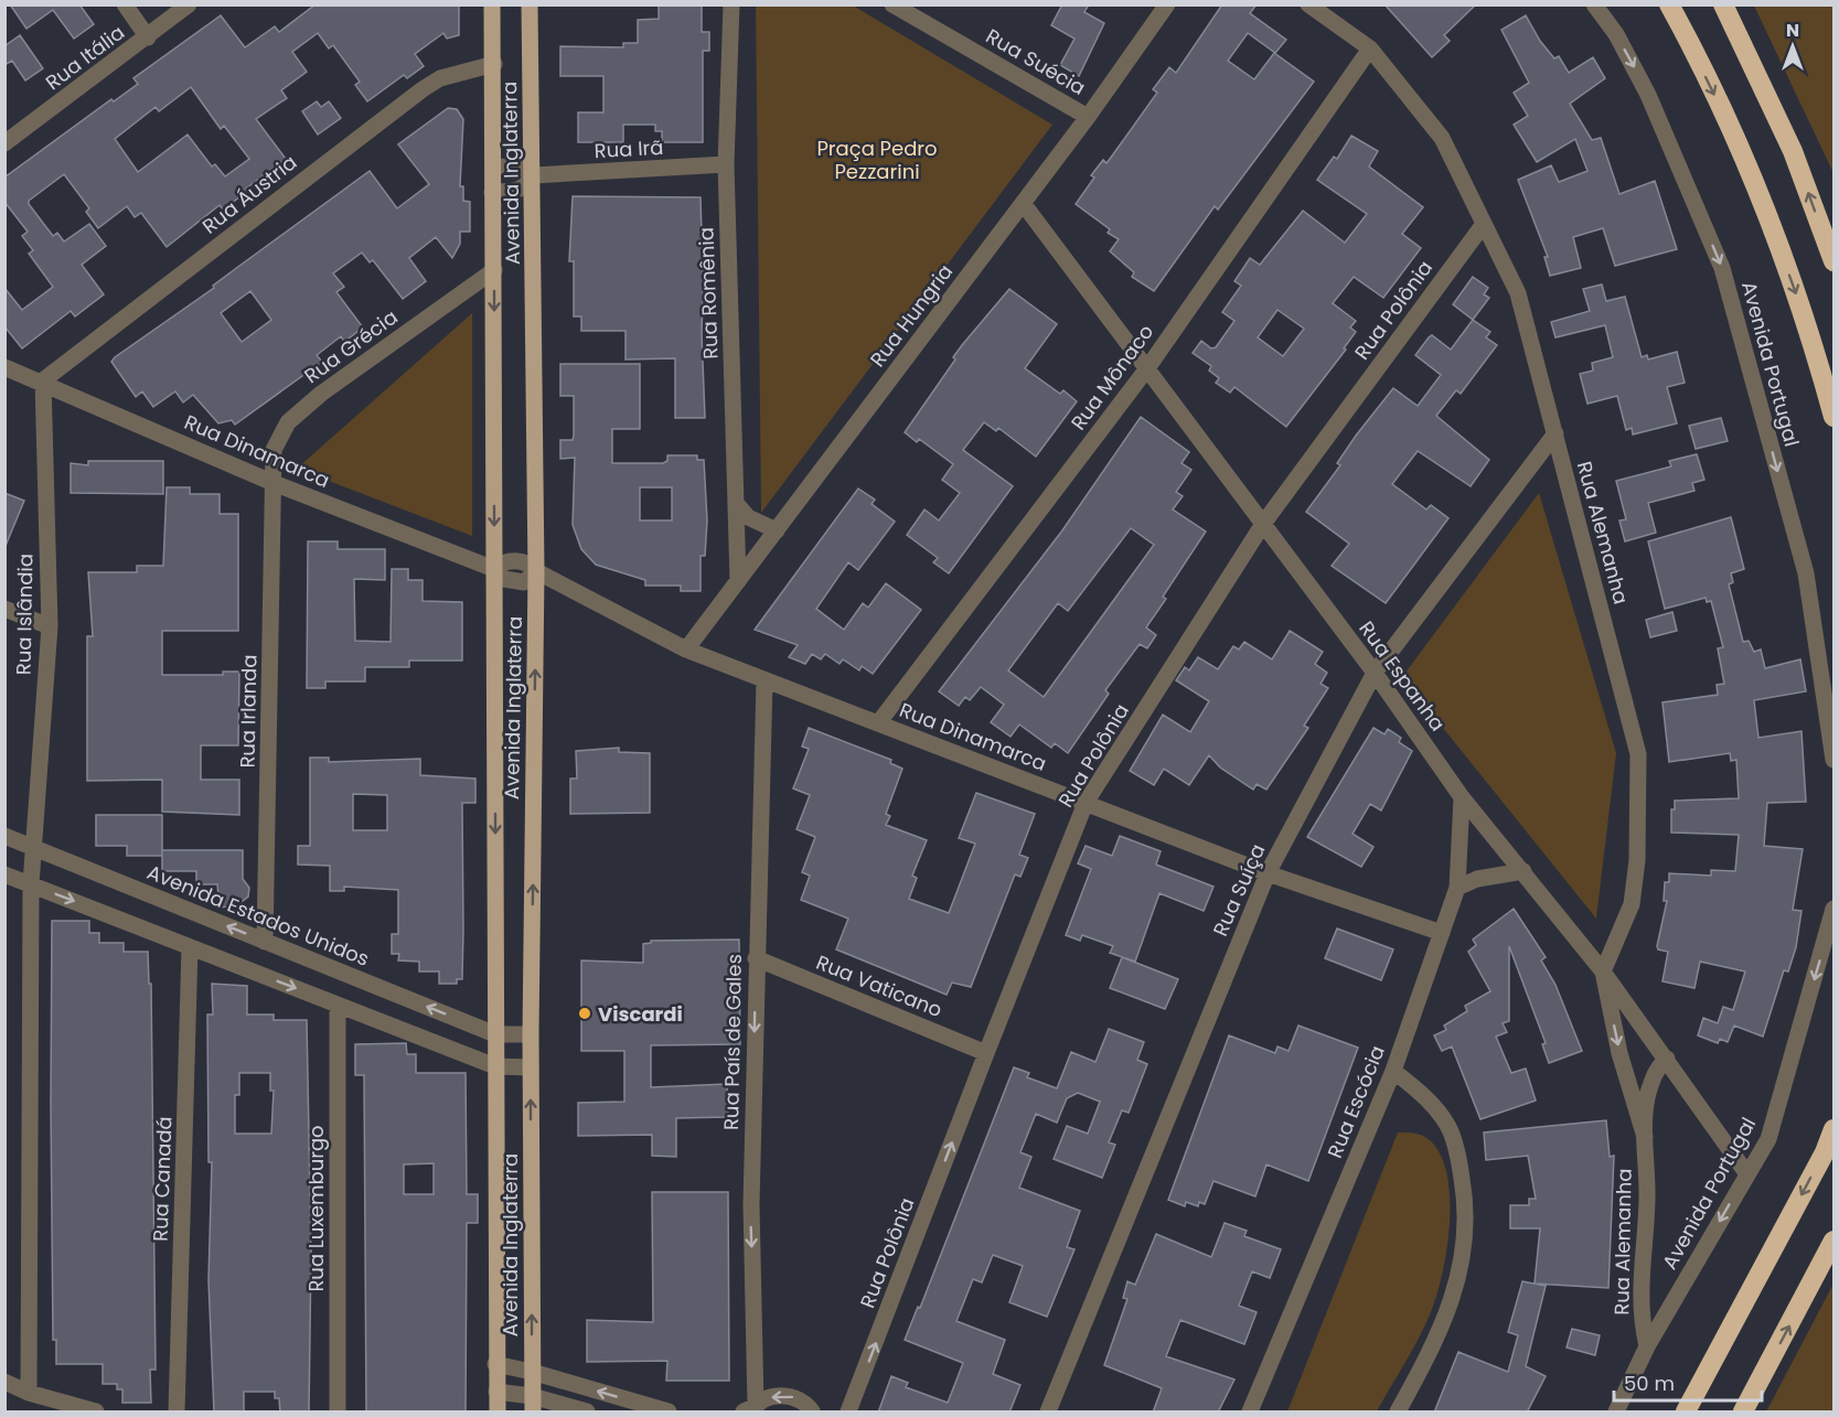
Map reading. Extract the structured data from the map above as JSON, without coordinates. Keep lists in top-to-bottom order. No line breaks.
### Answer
{"streets":{"main road":["Avenida Inglaterra"],"street":["Rua Itália","Rua Suécia","Rua Irã","Rua Áustria","Rua Romênia","Rua Polônia","Rua Hungria","Rua Grécia","Avenida Portugal","Rua Mônaco","Rua Dinamarca","Rua Alemanha","Rua Islândia","Rua Espanha","Rua Irlanda","Rua Suíça","Avenida Estados Unidos","Rua Vaticano","Rua País de Gales","Rua Escócia","Rua Canadá","Rua Luxemburgo"]},"crossings":[["Rua Suécia","Rua Hungria"],["Rua Irã","Avenida Inglaterra"],["Rua Irã","Rua Romênia"],["Avenida Inglaterra","Rua Áustria"],["Avenida Inglaterra","Rua Grécia"],["Avenida Inglaterra","Rua Dinamarca"],["Avenida Inglaterra","Avenida Estados Unidos"],["Rua Áustria","Rua Dinamarca"],["Rua Áustria","Rua Islândia"],["Rua Romênia","Rua Hungria"],["Rua Polônia","Rua Dinamarca"],["Rua Polônia","Rua Alemanha"],["Rua Polônia","Rua Espanha"],["Rua Polônia","Rua Vaticano"],["Rua Hungria","Rua Dinamarca"],["Rua Hungria","Rua Espanha"],["Rua Grécia","Rua Dinamarca"],["Rua Grécia","Rua Irlanda"],["Avenida Portugal","Rua Alemanha"],["Avenida Portugal","Rua Espanha"],["Rua Mônaco","Rua Dinamarca"],["Rua Mônaco","Rua Alemanha"],["Rua Mônaco","Rua Espanha"],["Rua Dinamarca","Rua Islândia"],["Rua Dinamarca","Rua Irlanda"],["Rua Dinamarca","Rua Suíça"],["Rua Dinamarca","Rua País de Gales"],["Rua Dinamarca","Rua Escócia"],["Rua Alemanha","Rua Espanha"],["Rua Alemanha","Rua Suíça"],["Rua Islândia","Avenida Estados Unidos"],["Rua Espanha","Rua Suíça"],["Rua Espanha","Rua Escócia"],["Rua Irlanda","Avenida Estados Unidos"],["Rua Vaticano","Rua País de Gales"]],"one_way":["Avenida Portugal","Rua País de Gales"],"parks":["Praça Pedro Pezzarini"],"places":["Viscardi"],"scale_bar":"50 m","north":"top"}
